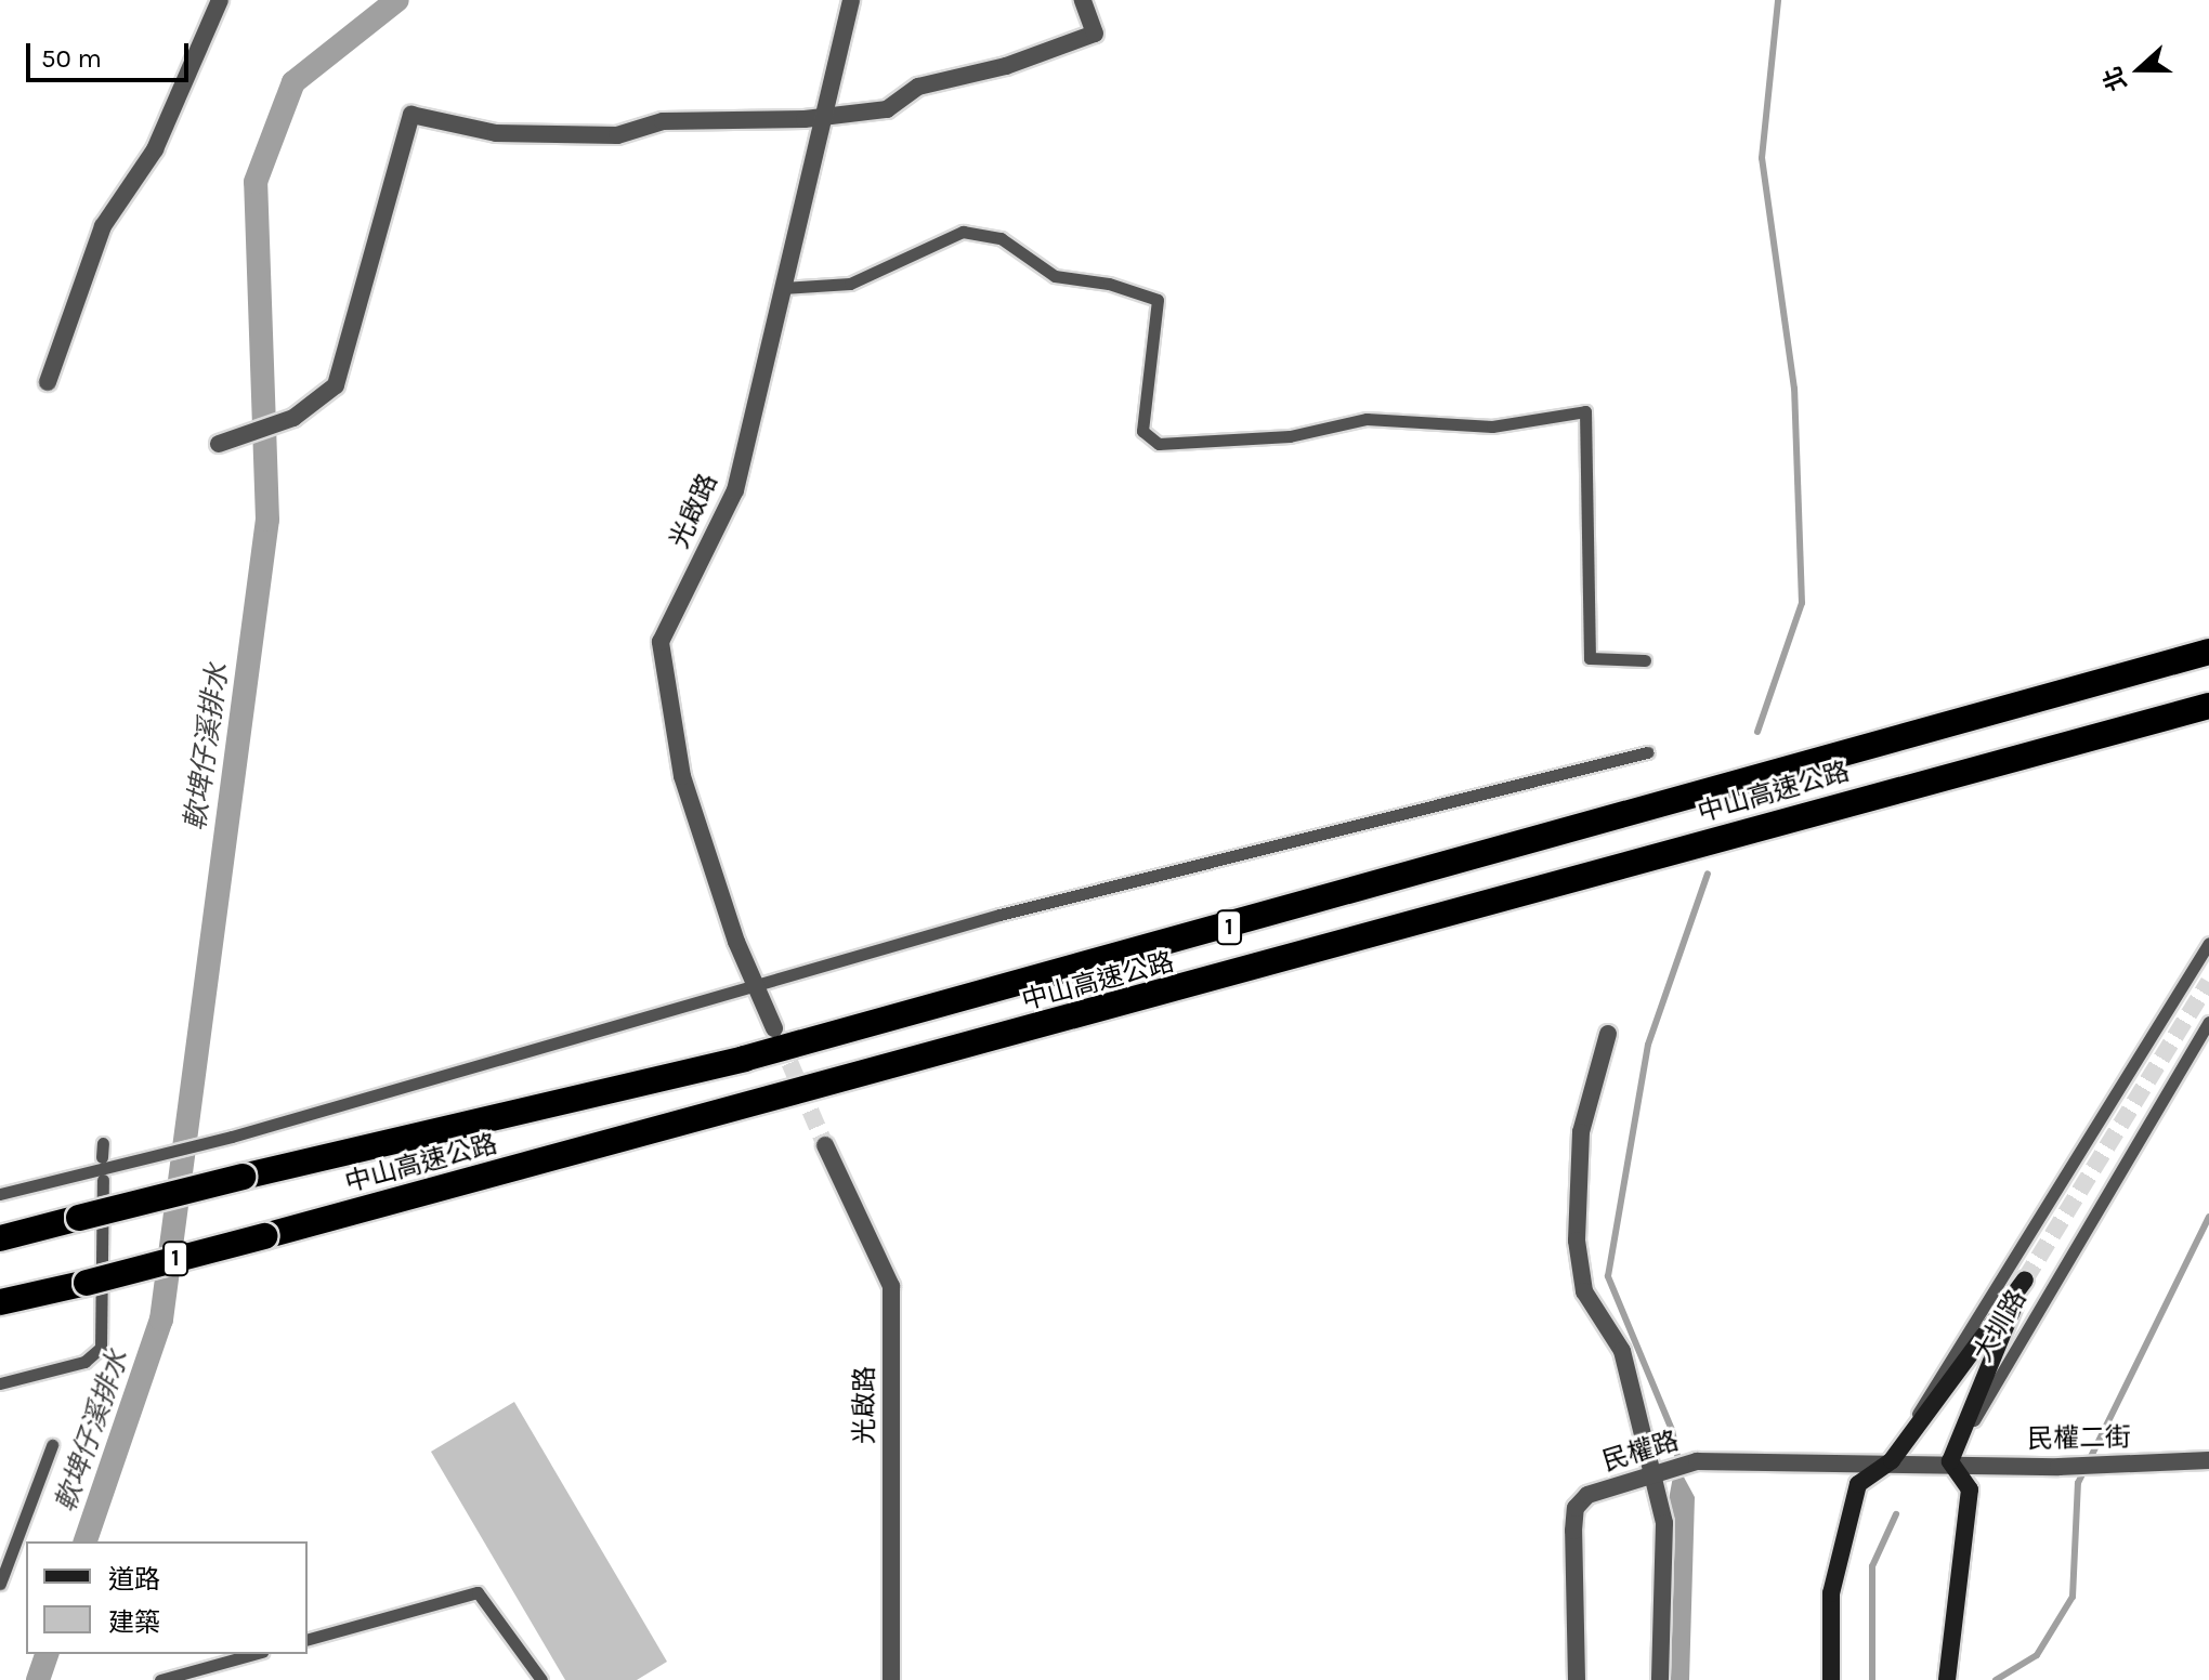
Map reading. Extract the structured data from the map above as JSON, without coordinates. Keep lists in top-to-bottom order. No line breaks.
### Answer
{"streets":{"highway":["中山高速公路","1"],"street":["光啟路","民權二街","民權路"],"lane":["大圳路"]},"crossings":[["大圳路","民權二街"],["大圳路","民權路"],["民權二街","民權路"]],"water":["軟埤仔溪排水"],"legend":["道路","建築"],"scale_bar":"50 m","north":"left"}
